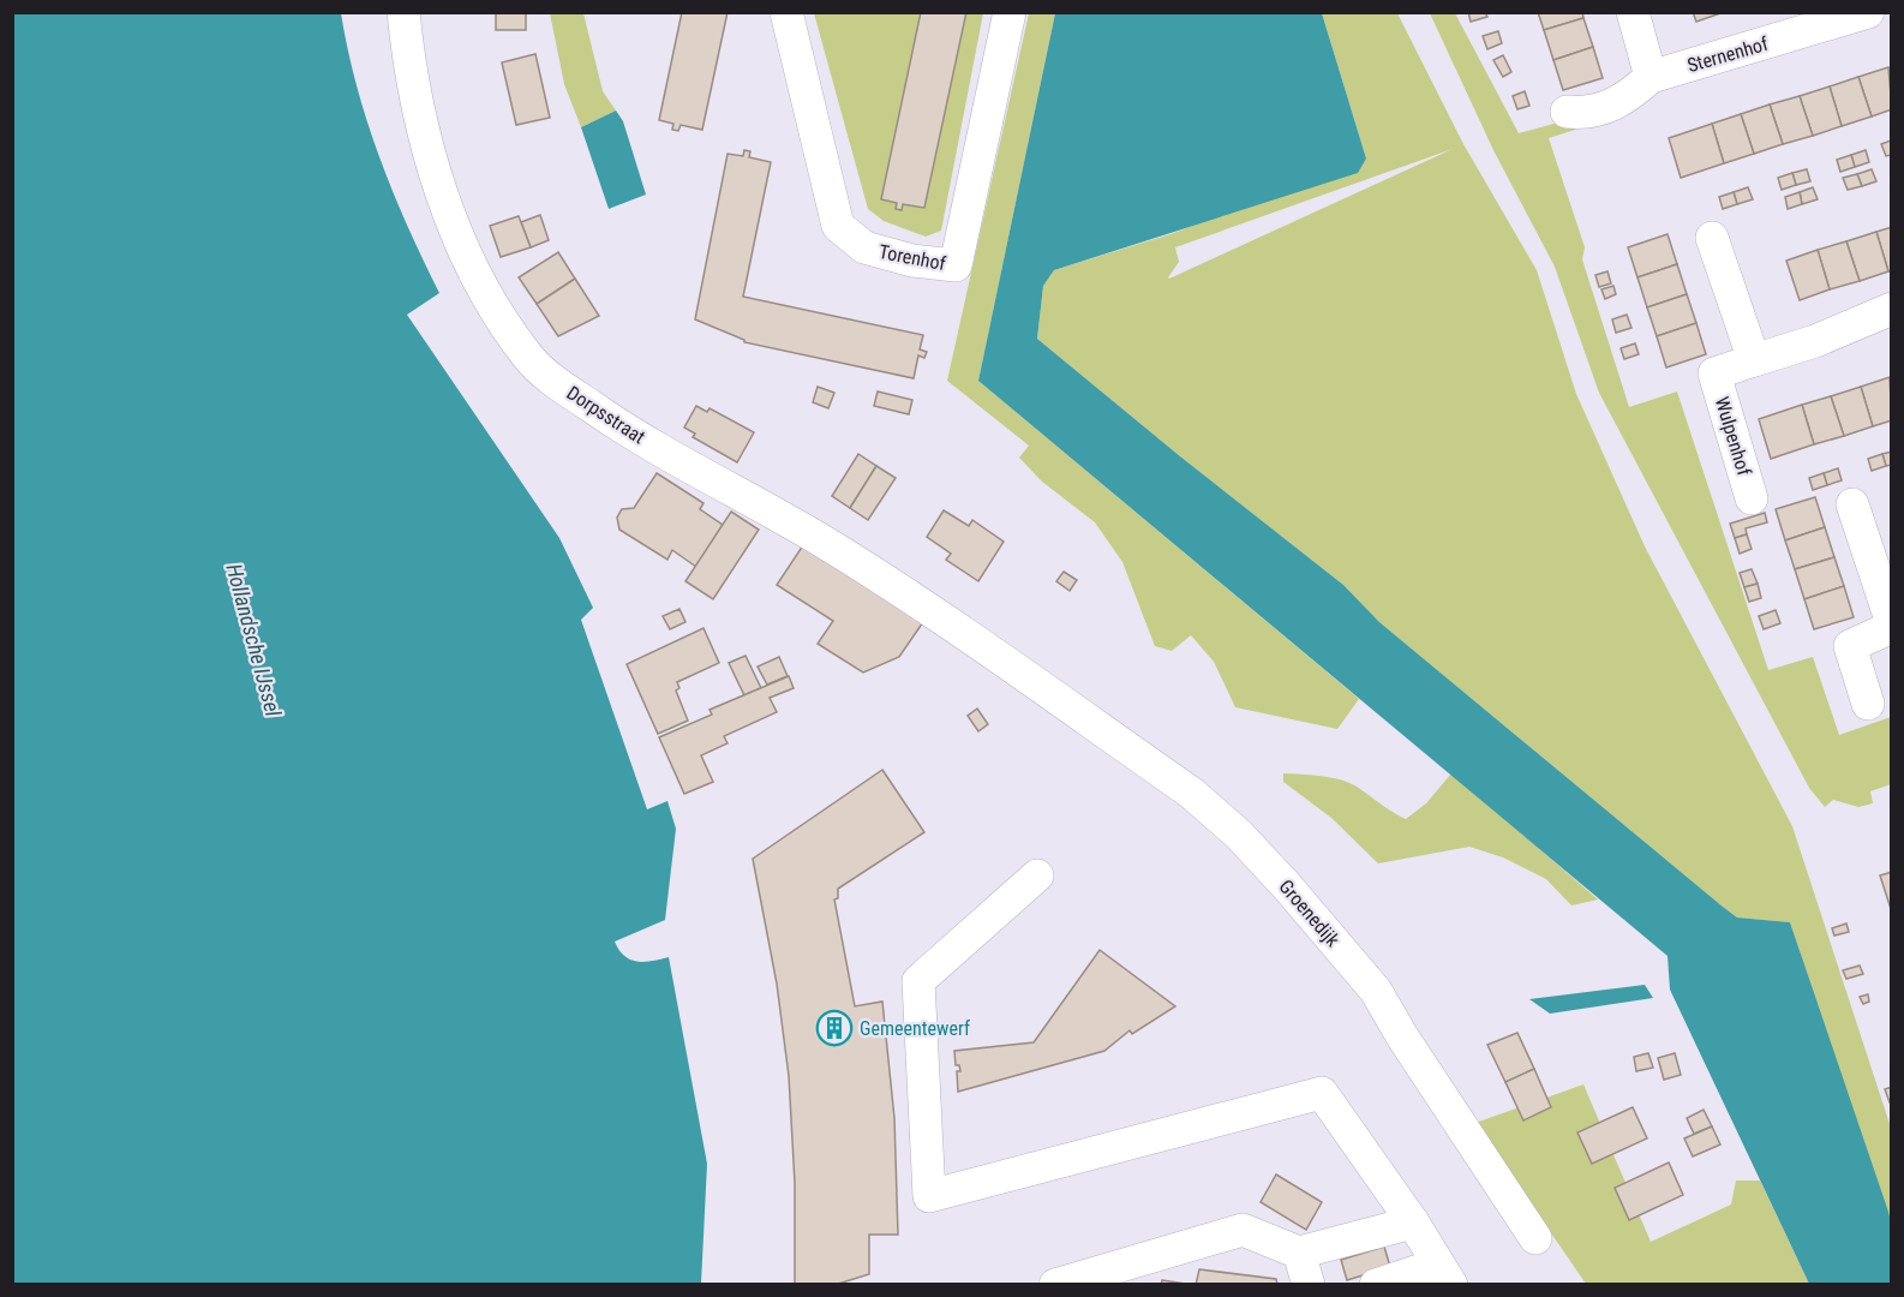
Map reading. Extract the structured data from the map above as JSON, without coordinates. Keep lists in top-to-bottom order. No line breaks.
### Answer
{"streets":{"street":["Sternenhof","Torenhof","Dorpsstraat","Wulpenhof","Groenedijk"]},"crossings":[["Dorpsstraat","Groenedijk"]],"water":["Hollandsche IJssel"],"places":{"building":["Gemeentewerf"]}}
